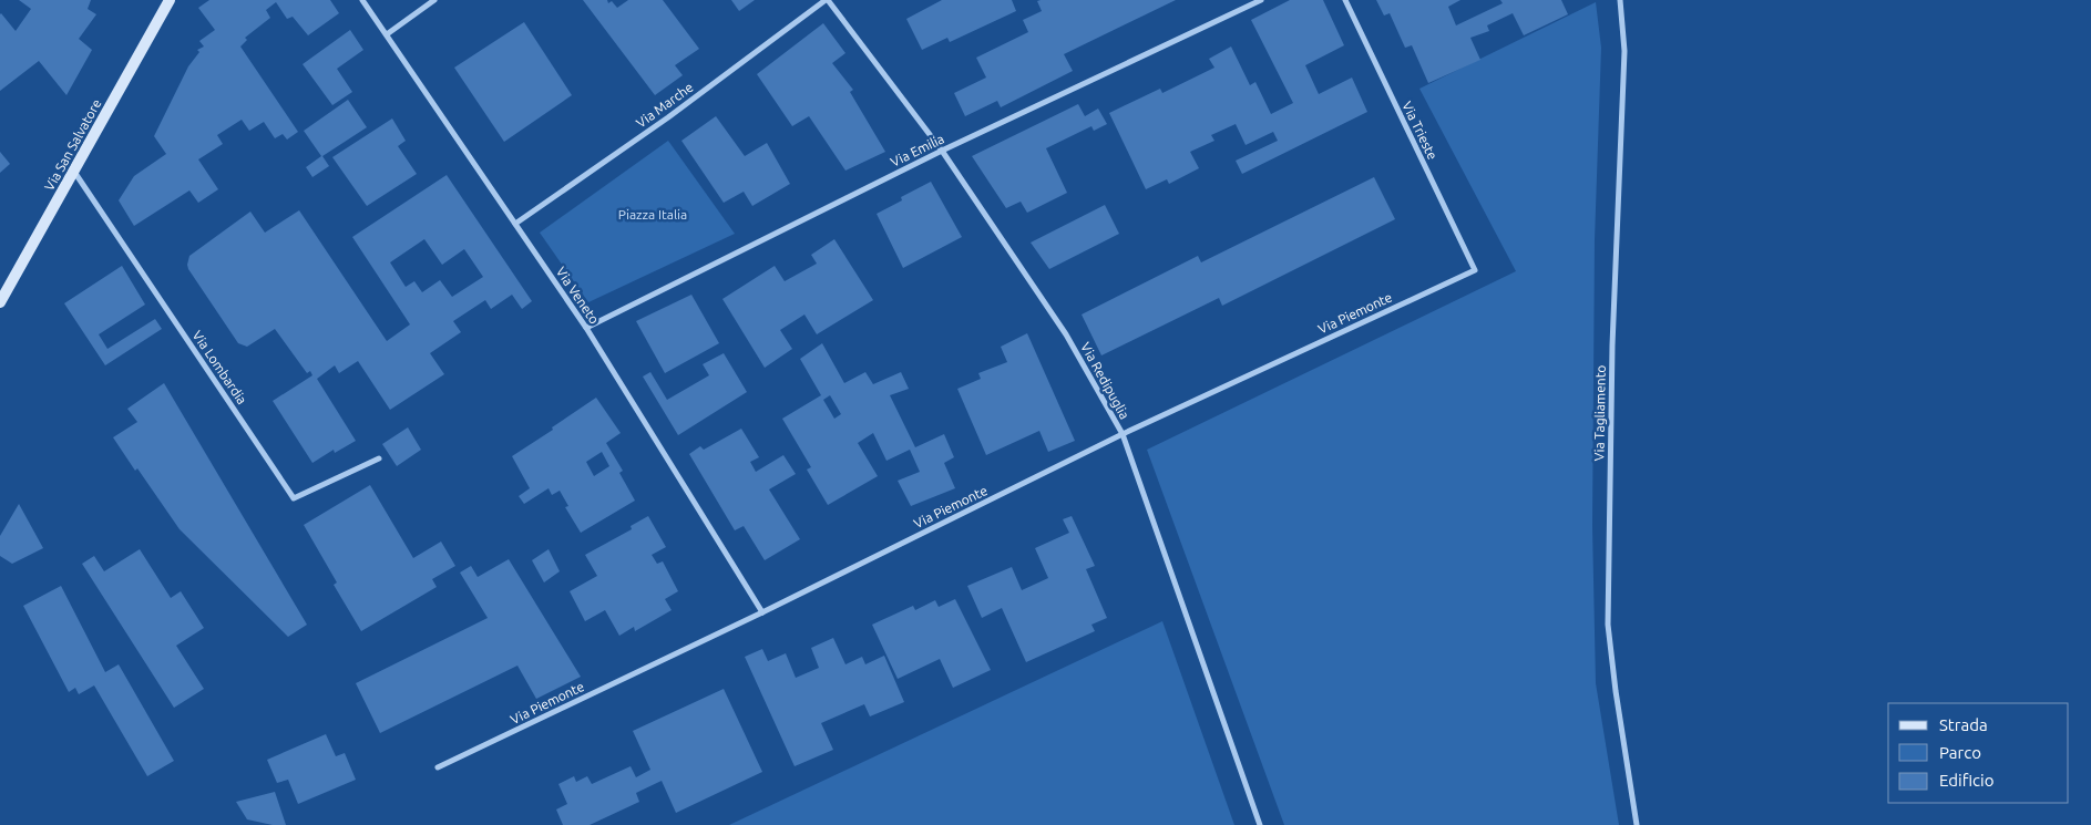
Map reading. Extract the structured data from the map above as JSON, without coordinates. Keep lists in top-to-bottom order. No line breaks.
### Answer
{"streets":{"street":["Via Marche","Via Trieste","Via San Salvatore","Via Emilia","Via Veneto","Via Piemonte","Via Lombardia","Via Redipuglia","Via Tagliamento"]},"crossings":[["Via Marche","Via Veneto"],["Via Marche","Via Redipuglia"],["Via Trieste","Via Piemonte"],["Via San Salvatore","Via Lombardia"],["Via Emilia","Via Veneto"],["Via Emilia","Via Redipuglia"],["Via Veneto","Via Piemonte"],["Via Piemonte","Via Redipuglia"]],"parks":["Piazza Italia"],"legend":["Strada","Parco","Edificio"]}
